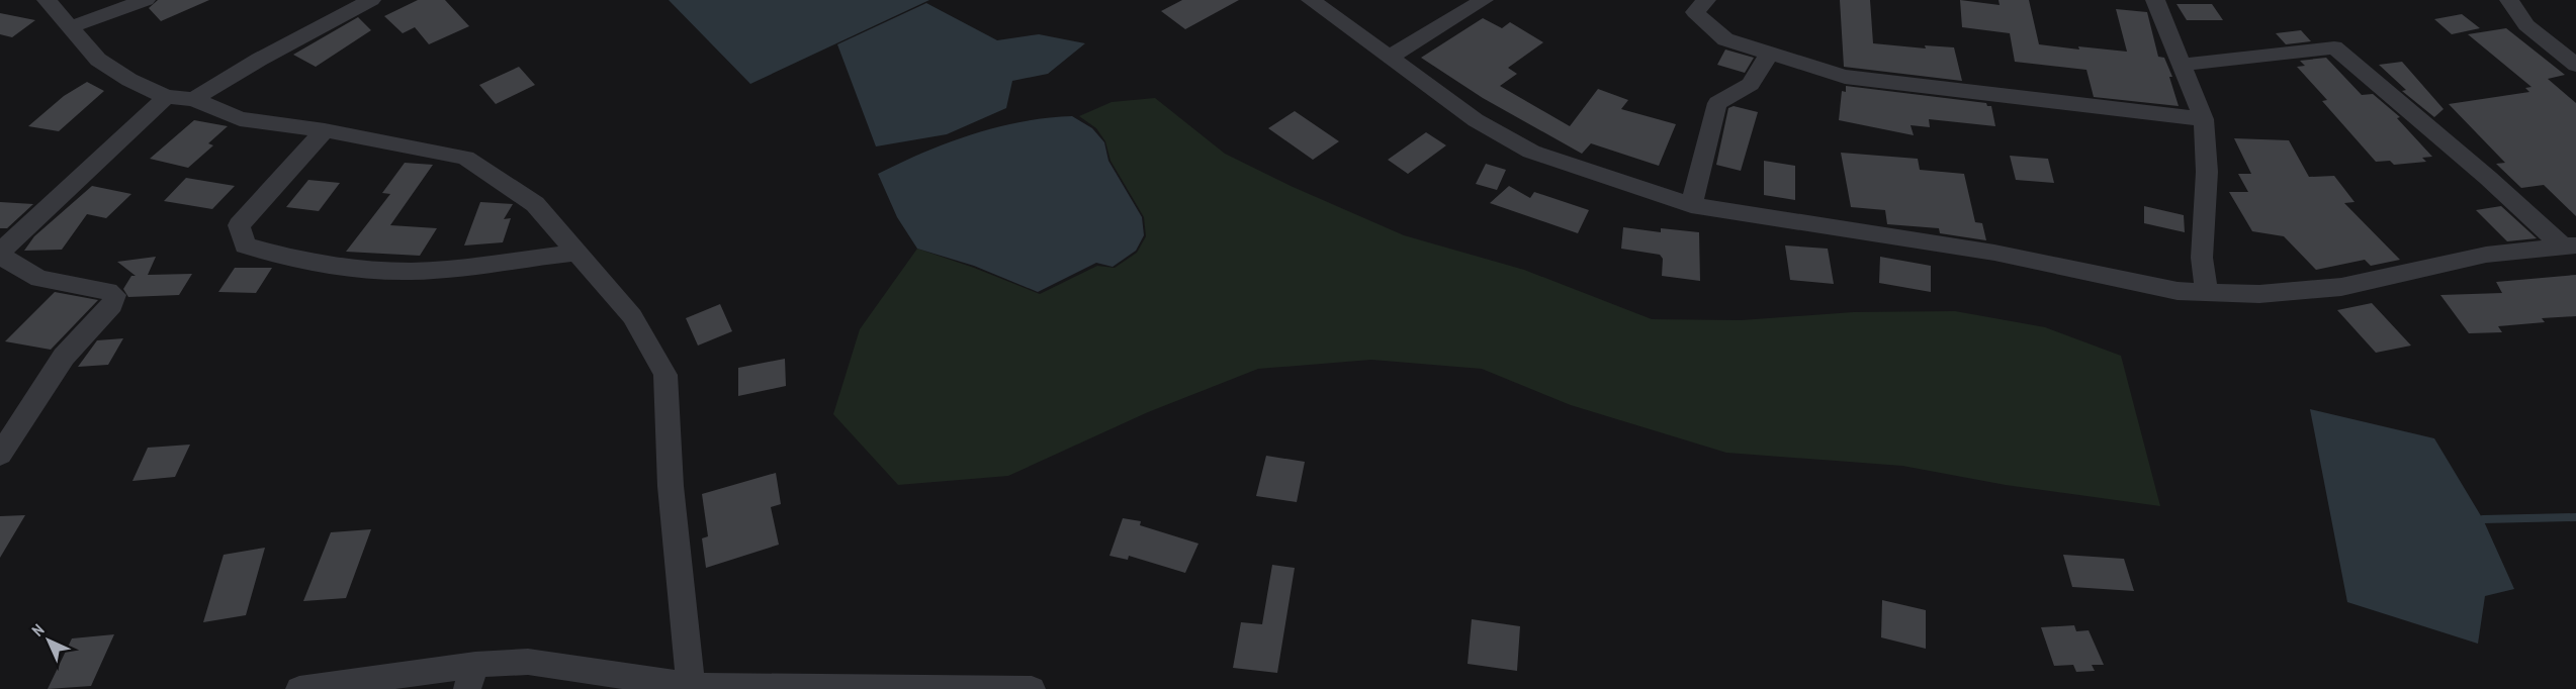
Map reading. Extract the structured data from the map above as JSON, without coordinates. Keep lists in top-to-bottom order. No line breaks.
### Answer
{"north":"top left"}
